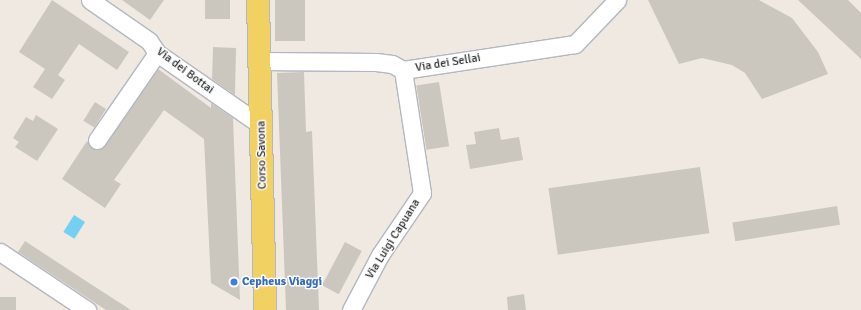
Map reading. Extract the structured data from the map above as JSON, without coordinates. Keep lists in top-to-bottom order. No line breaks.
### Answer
{"streets":{"main road":["Corso Savona"],"street":["Via dei Sellai","Via dei Bottai","Via Luigi Capuana"]},"crossings":[["Via dei Sellai","Corso Savona"],["Via dei Sellai","Via Luigi Capuana"],["Via dei Bottai","Corso Savona"]],"places":["Cepheus Viaggi"]}
